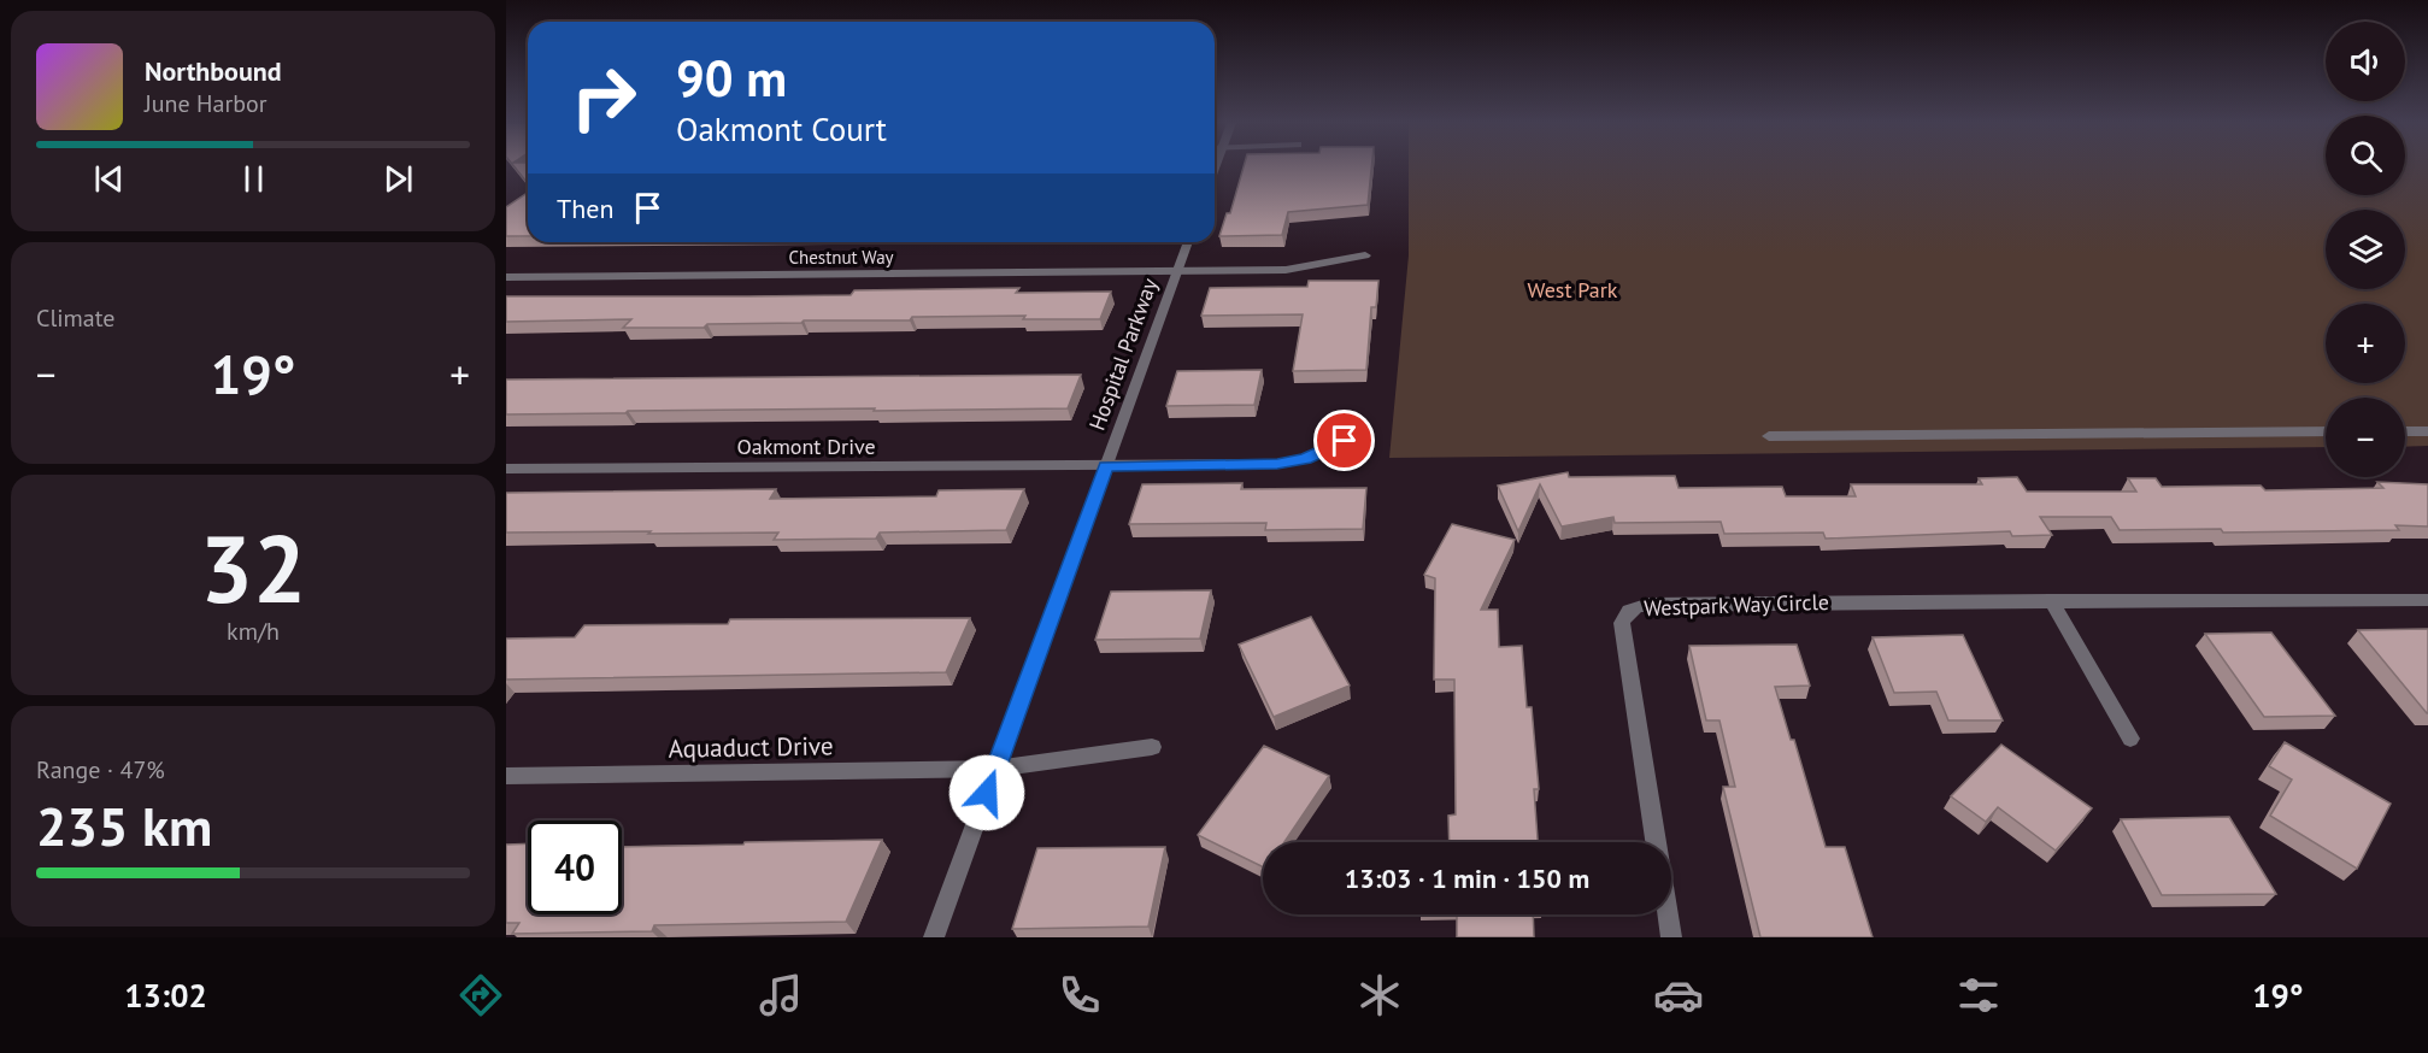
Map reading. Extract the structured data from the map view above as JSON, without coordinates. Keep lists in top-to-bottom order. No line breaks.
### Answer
{"streets":{"street":["Chestnut Way","Hospital Parkway","Oakmont Drive","Westpark Way Circle","Aquaduct Drive"]},"crossings":[["Chestnut Way","Hospital Parkway"],["Hospital Parkway","Oakmont Drive"],["Hospital Parkway","Aquaduct Drive"]],"parks":["West Park"],"page":{"map_buttons":["+","−"],"turn":["90 m","Oakmont Court"],"song":["Northbound","June Harbor"],"then":"Then","tile":["Climate",["32","km/h"],["Range · 47%","235 km"]],"heat":["−","19°","+"],"limit":"40","trip":"13:03 · 1 min · 150 m","tabs":["13:02","19°"]}}
